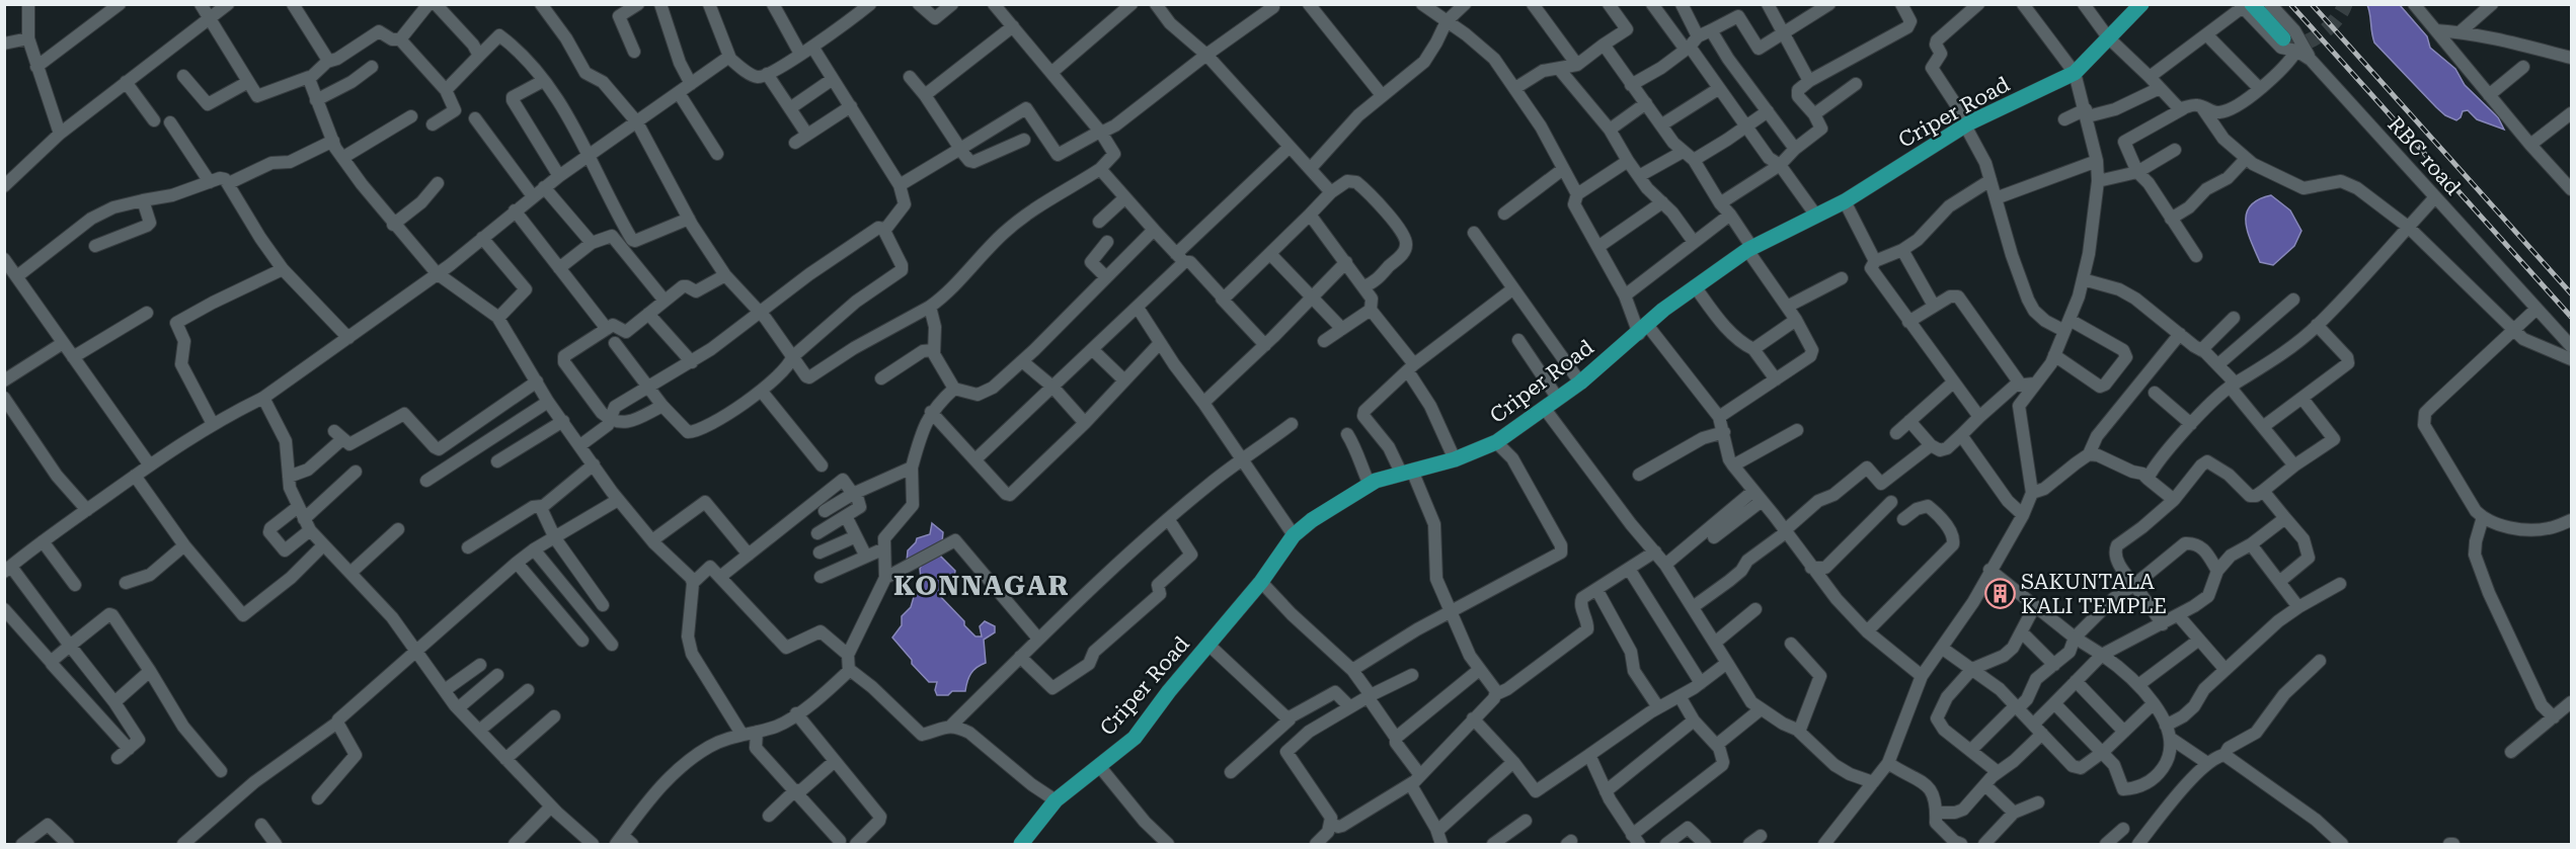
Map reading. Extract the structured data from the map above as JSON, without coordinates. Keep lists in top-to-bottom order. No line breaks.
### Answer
{"streets":{"main road":["Criper Road"],"street":["RBC road"]},"districts":["KONNAGAR"],"places":{"building":["SAKUNTALA KALI TEMPLE"]}}
